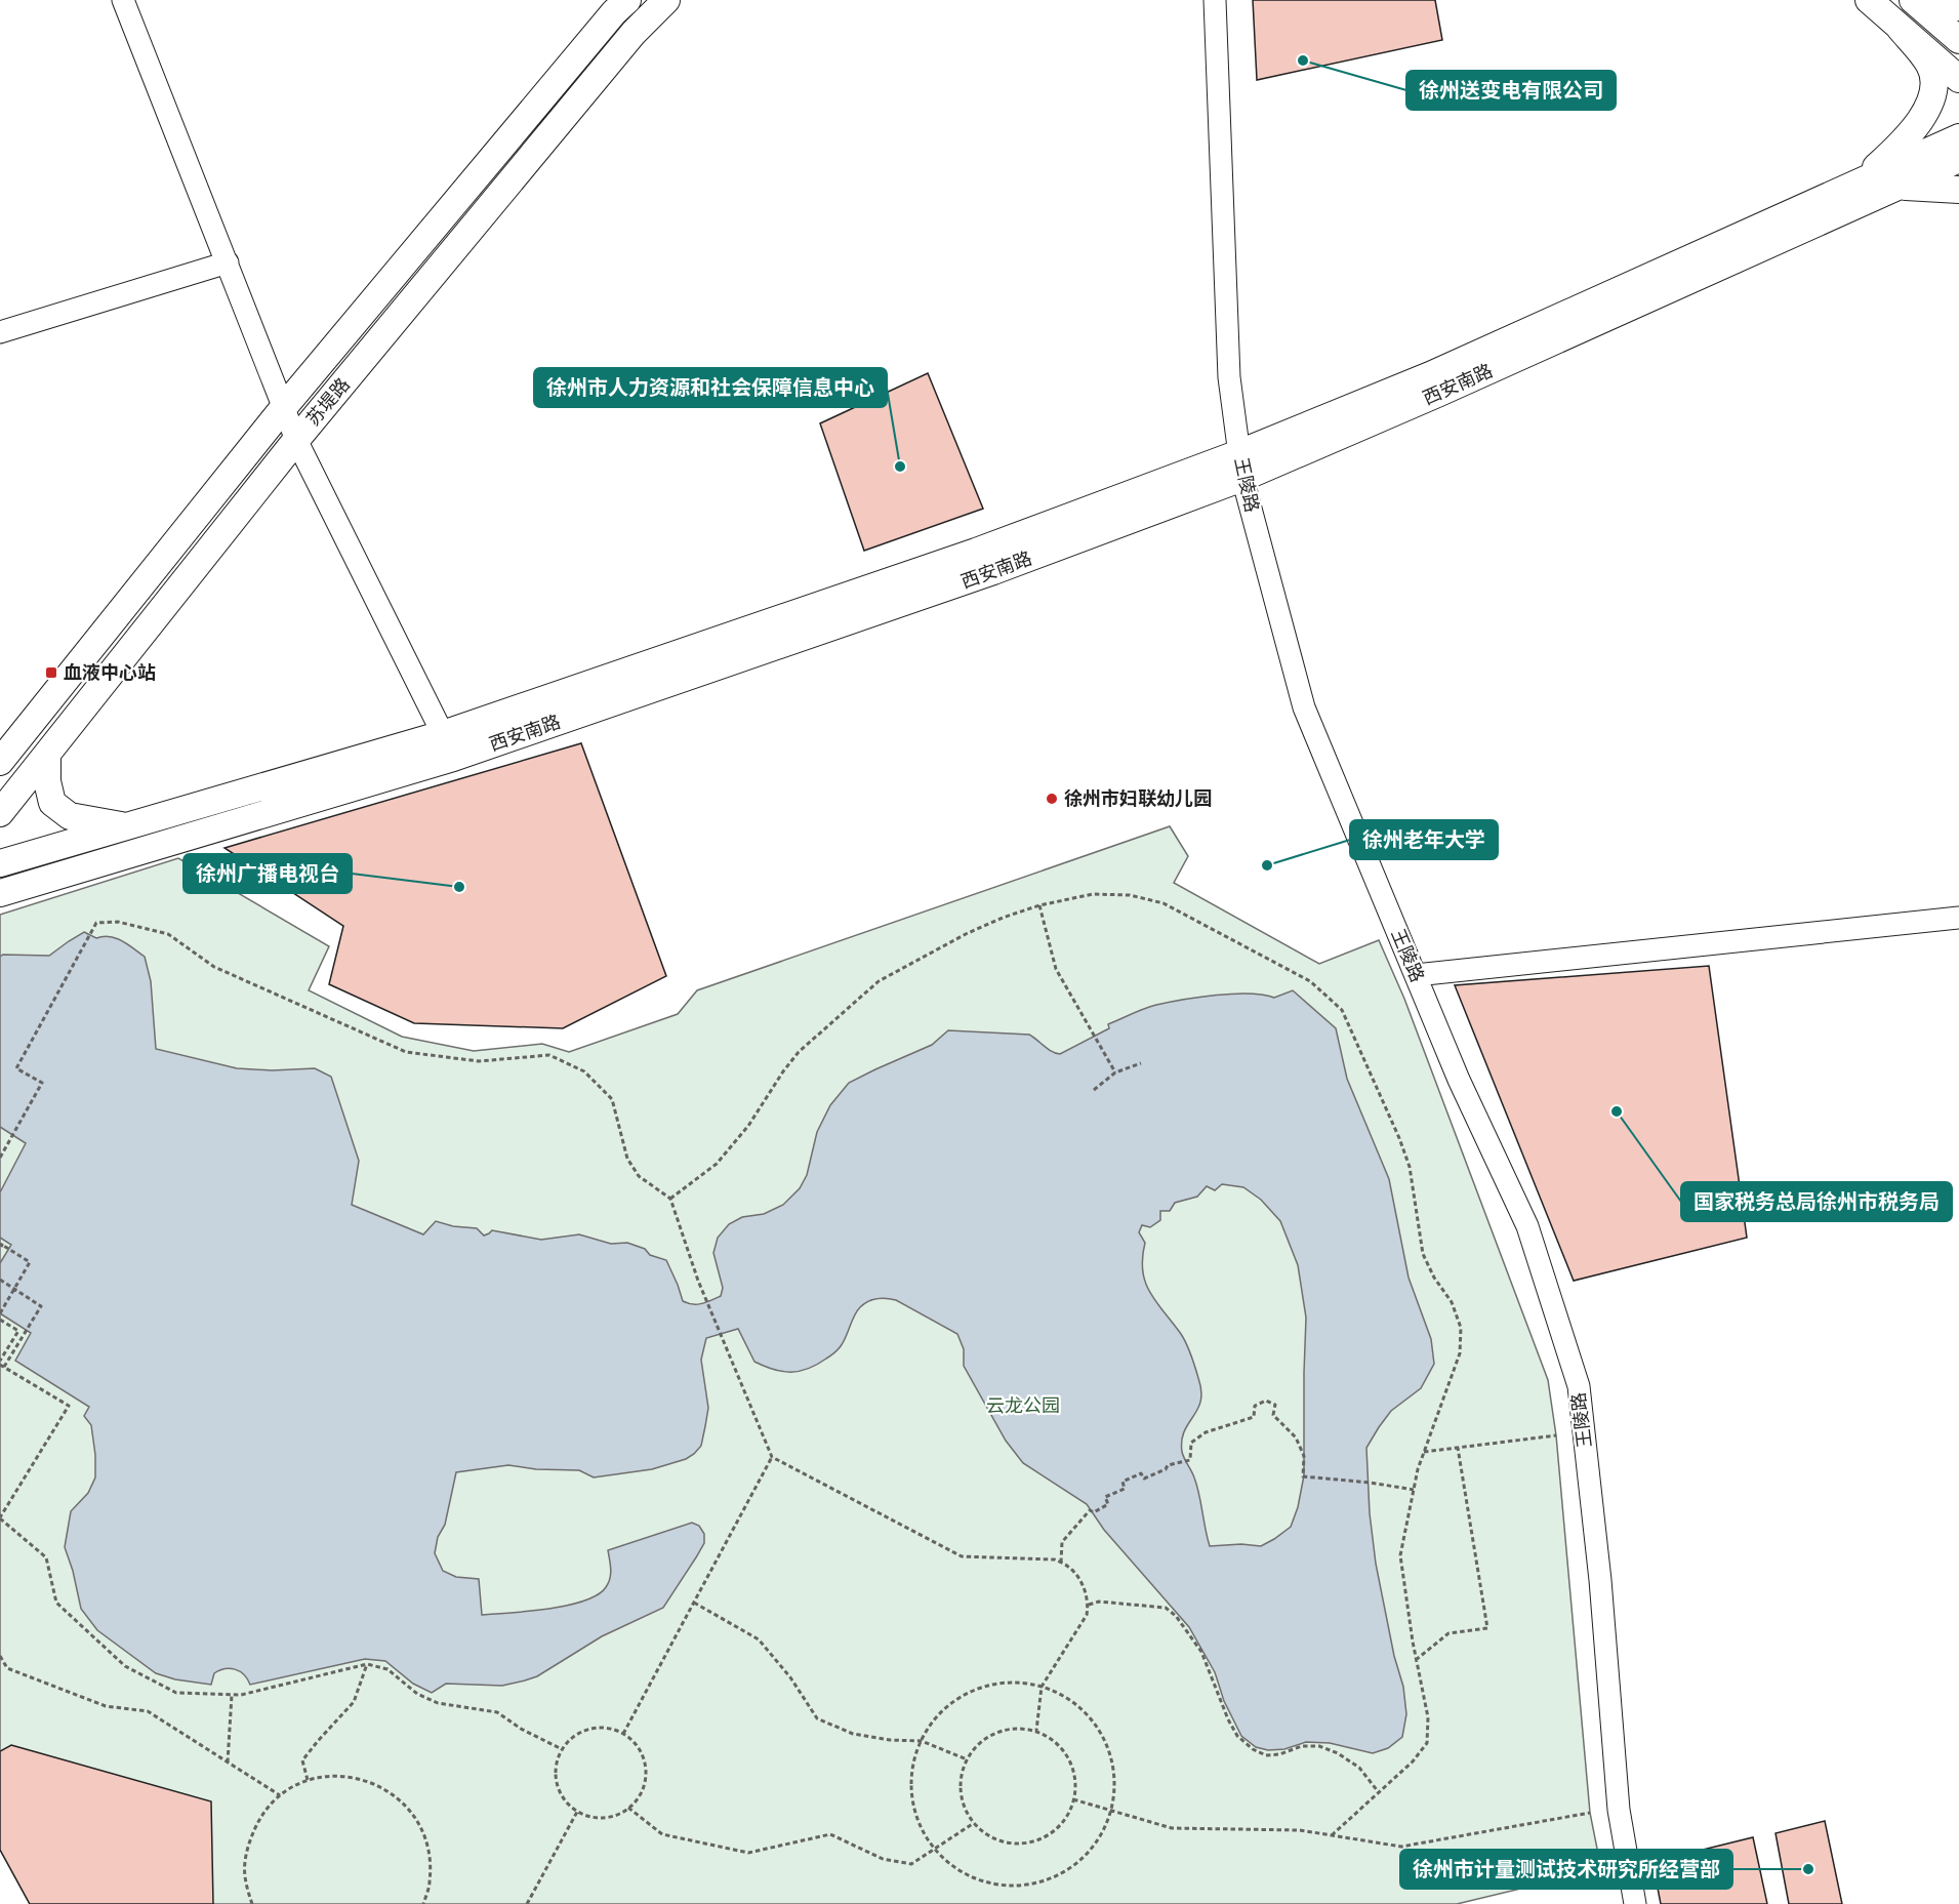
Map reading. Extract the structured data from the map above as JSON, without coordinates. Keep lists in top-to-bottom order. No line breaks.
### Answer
{"streets":{"main road":["西安南路","苏堤路"],"street":["王陵路"]},"crossings":[["西安南路","王陵路"]],"parks":["云龙公园"],"places":{"other":["徐州送变电有限公司","徐州市人力资源和社会保障信息中心","徐州市妇联幼儿园","徐州老年大学","徐州广播电视台","国家税务总局徐州市税务局","徐州市计量测试技术研究所经营部"],"transit":["血液中心站"]}}
